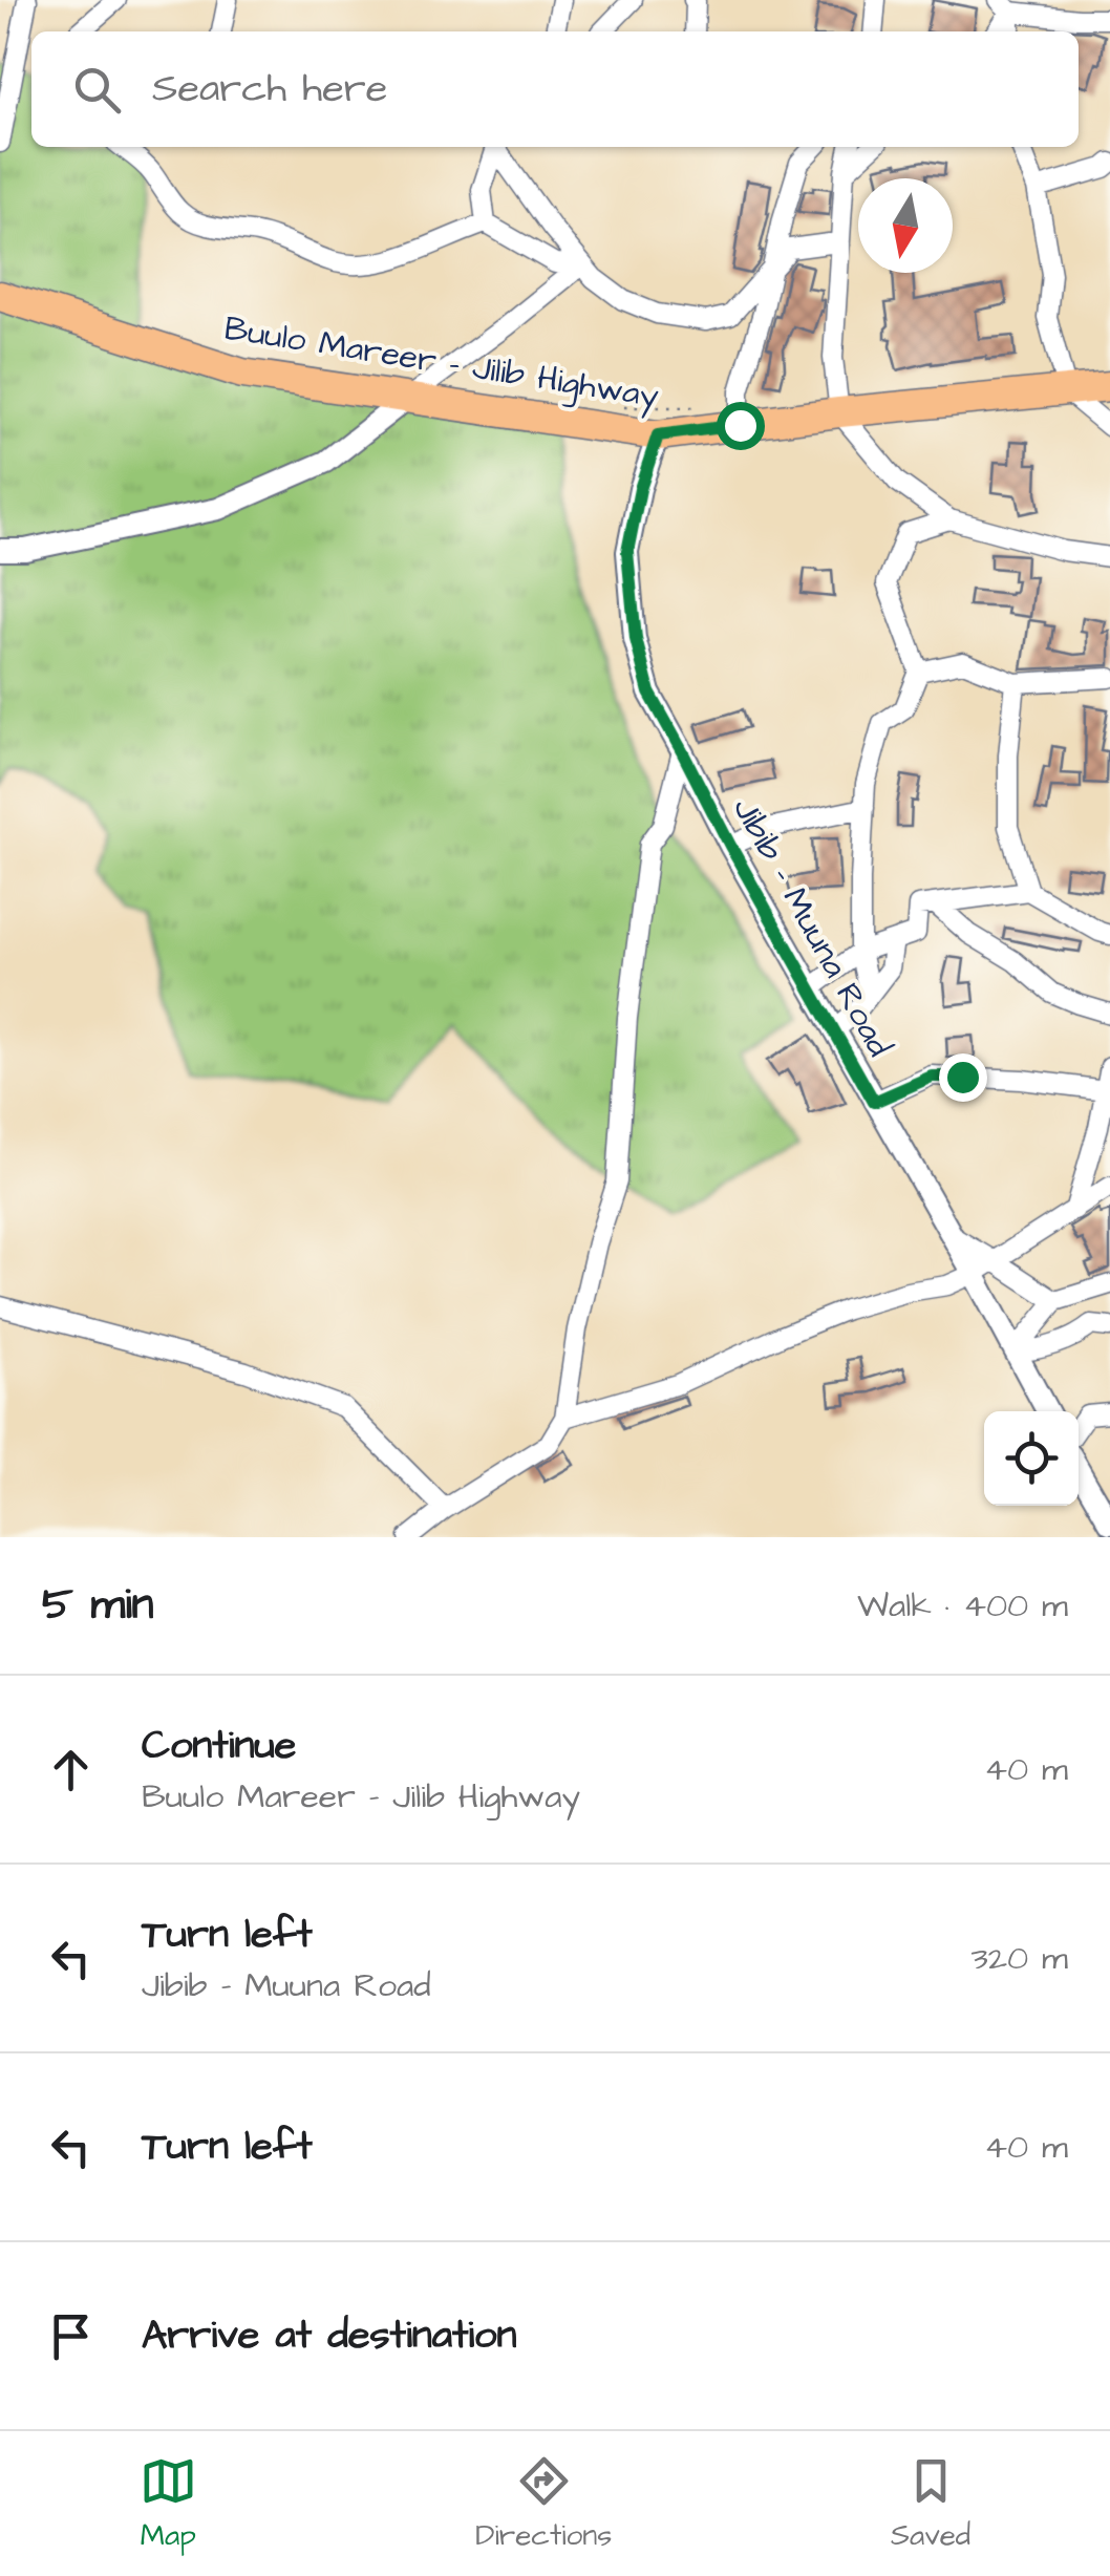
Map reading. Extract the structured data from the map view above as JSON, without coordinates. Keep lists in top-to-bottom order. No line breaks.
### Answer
{"streets":{"main road":["Buulo Mareer - Jilib Highway"],"street":["Jibib - Muuna Road"]},"crossings":[["Buulo Mareer - Jilib Highway","Jibib - Muuna Road"]],"north":"bottom","page":{"search":"Search here","heading":["5 min","Walk · 400 m"],"list":[["Continue","Buulo Mareer - Jilib Highway","40 m"],["Turn left","Jibib - Muuna Road","320 m"],["Turn left","40 m"],"Arrive at destination"],"nav":["Map","Directions","Saved"]}}
